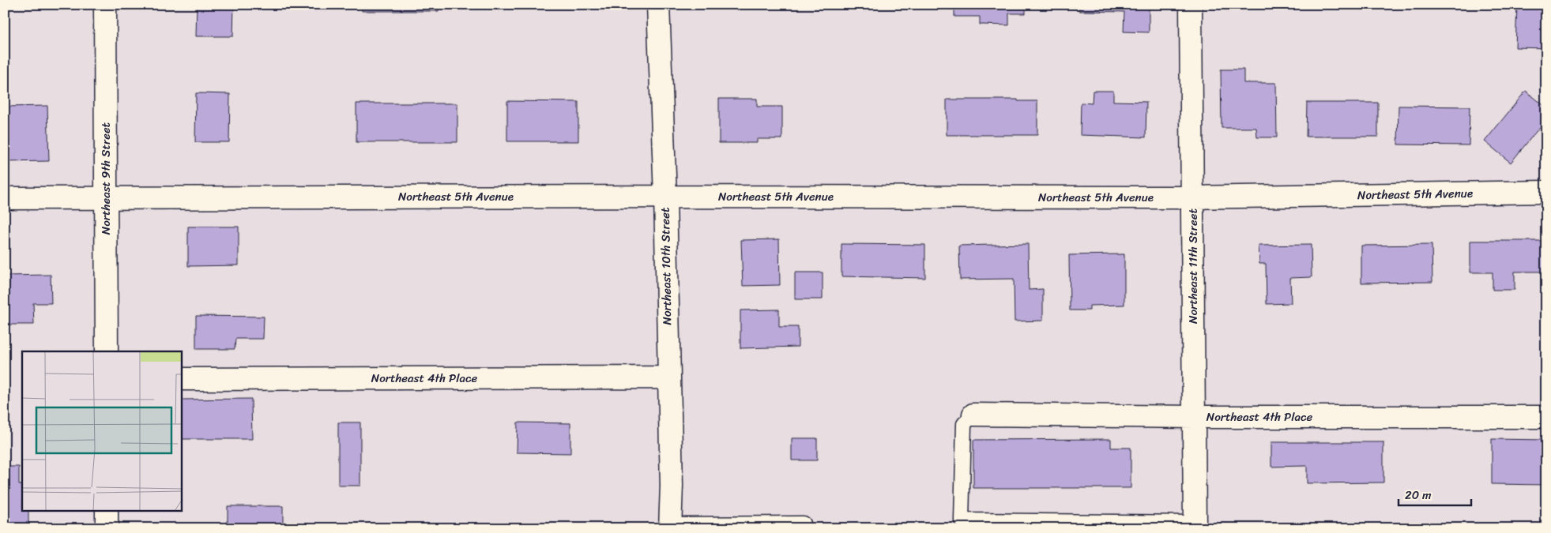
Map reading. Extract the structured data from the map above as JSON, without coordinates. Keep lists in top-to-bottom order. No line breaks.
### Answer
{"streets":{"street":["Northeast 9th Street","Northeast 5th Avenue","Northeast 10th Street","Northeast 11th Street","Northeast 4th Place"]},"crossings":[["Northeast 9th Street","Northeast 5th Avenue"],["Northeast 5th Avenue","Northeast 10th Street"],["Northeast 5th Avenue","Northeast 11th Street"],["Northeast 10th Street","Northeast 4th Place"],["Northeast 11th Street","Northeast 4th Place"]],"scale_bar":"20 m"}
